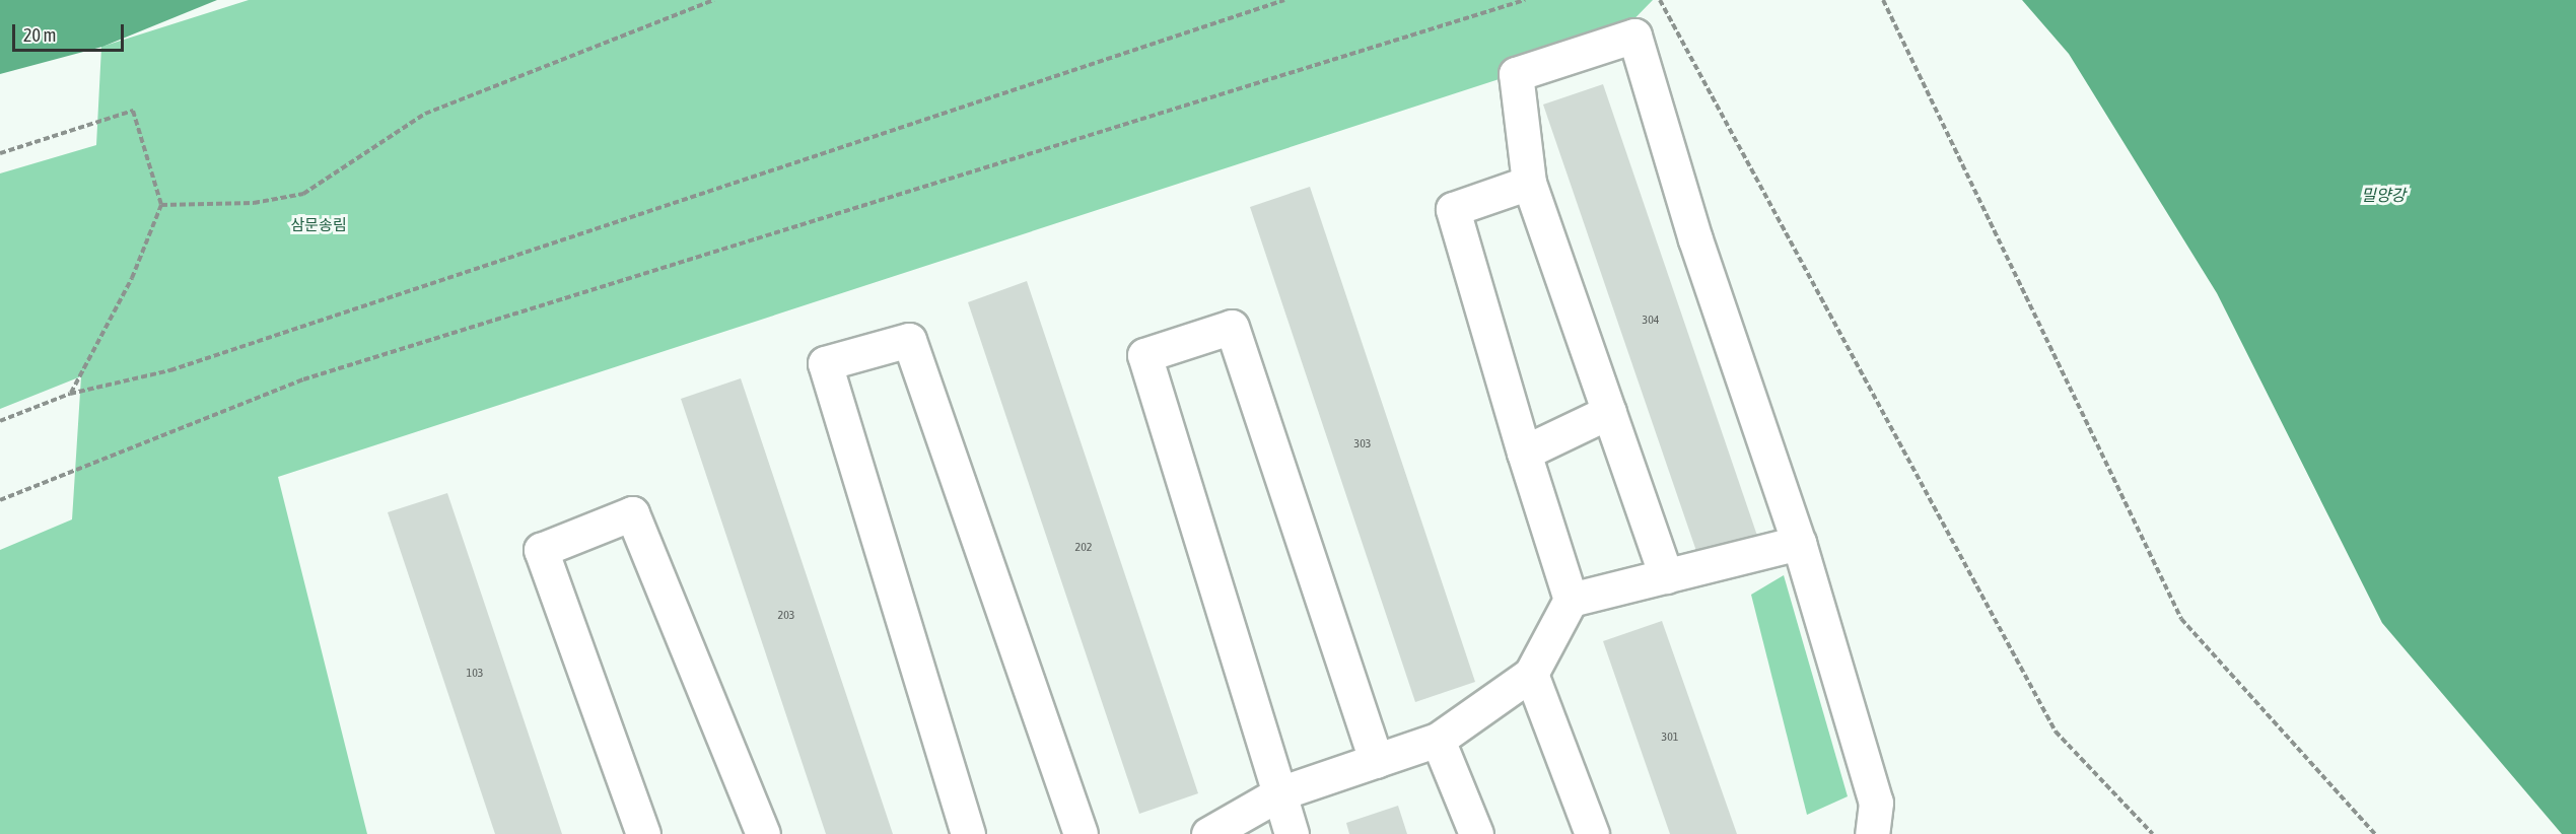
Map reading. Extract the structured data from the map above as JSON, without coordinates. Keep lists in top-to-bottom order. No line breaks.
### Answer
{"water":["밀양강"],"parks":["삼문송림"],"house_numbers":["304","303","202","203","103","301"],"scale_bar":"20 m"}
